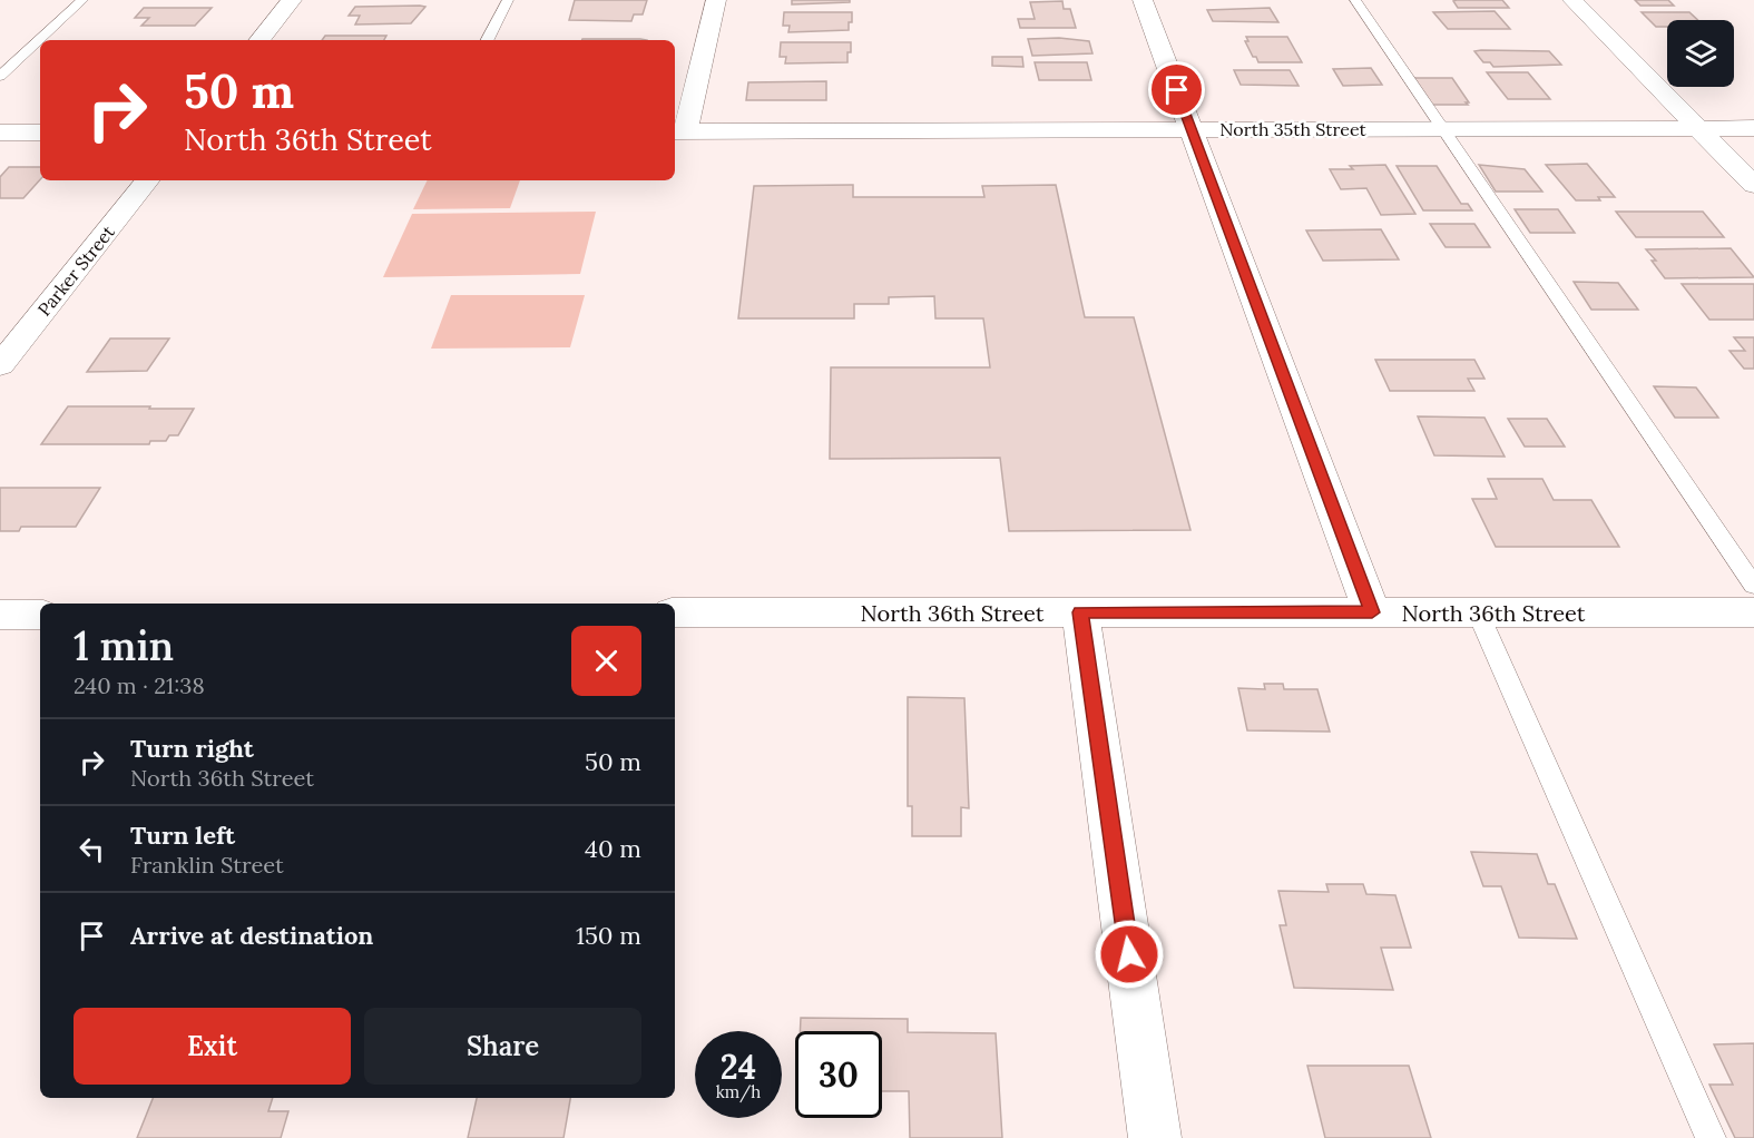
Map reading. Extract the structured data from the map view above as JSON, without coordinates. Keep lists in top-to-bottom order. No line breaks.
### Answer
{"streets":{"street":["North 35th Street","Parker Street","North 36th Street"]},"page":{"turn":["50 m","North 36th Street"],"heading":["1 min","240 m · 21:38"],"list":[{"name":"Turn right","note":"North 36th Street","value":"50 m"},{"name":"Turn left","note":"Franklin Street","value":"40 m"},{"name":"Arrive at destination","value":"150 m"}],"buttons":["Exit","Share"],"speed":"24 km/h","limit":"30"}}
